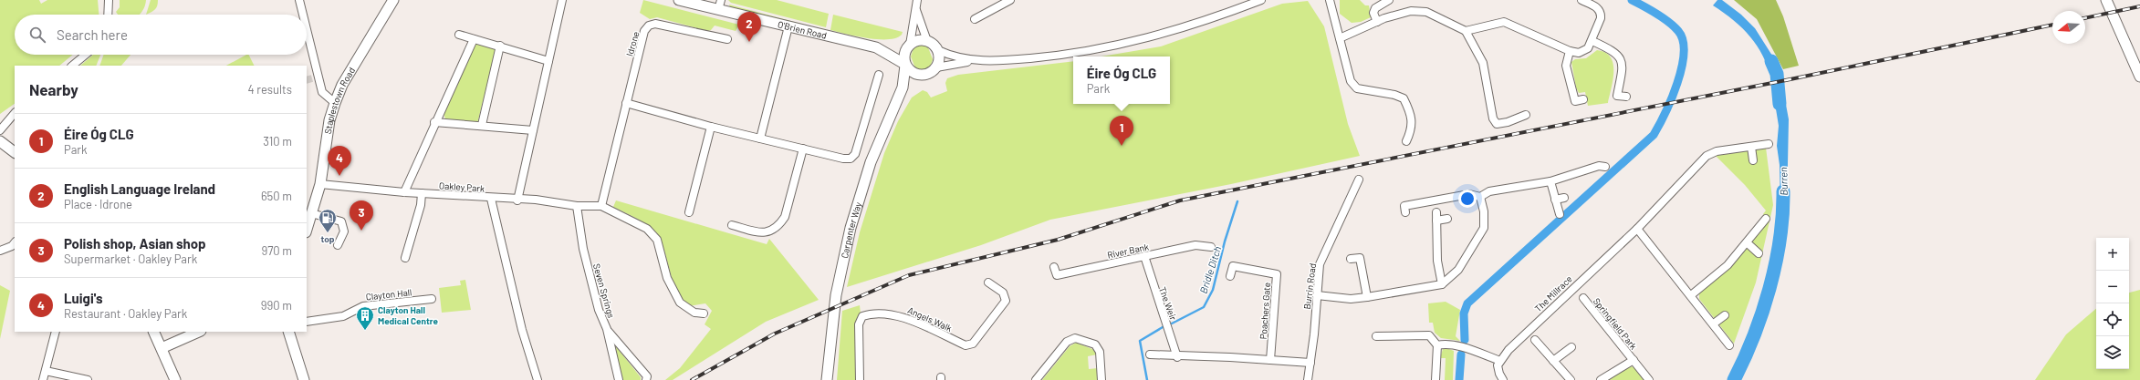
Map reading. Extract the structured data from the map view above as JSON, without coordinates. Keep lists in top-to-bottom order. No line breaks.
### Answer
{"streets":{"street":["O'Brien Road","Idrone","Staplestown Road","Oakley Park","Carpenter Way","River Bank","Burrin Road","Seven Springs","The Millrace","Clayton Hall","The Weir","Poachers Gate","Angels Walk","Springfield Park"]},"crossings":[["O'Brien Road","Carpenter Way"],["Staplestown Road","Oakley Park"],["Oakley Park","Seven Springs"],["River Bank","The Weir"]],"water":["Burren","Bridle Ditch"],"places":{"fuel station":["top"],"building":["Clayton Hall Medical Centre"]},"north":"left","page":{"pins":["2","1","4","3"],"search":"Search here","popup":["Éire Óg CLG","Park"],"heading":["Nearby","4 results"],"list":[{"mark":"1","name":"Éire Óg CLG","note":"Park","value":"310 m"},{"mark":"2","name":"English Language Ireland","note":"Place · Idrone","value":"650 m"},{"mark":"3","name":"Polish shop, Asian shop","note":"Supermarket · Oakley Park","value":"970 m"},{"mark":"4","name":"Luigi's","note":"Restaurant · Oakley Park","value":"990 m"}],"map_buttons":["+","−"]}}
